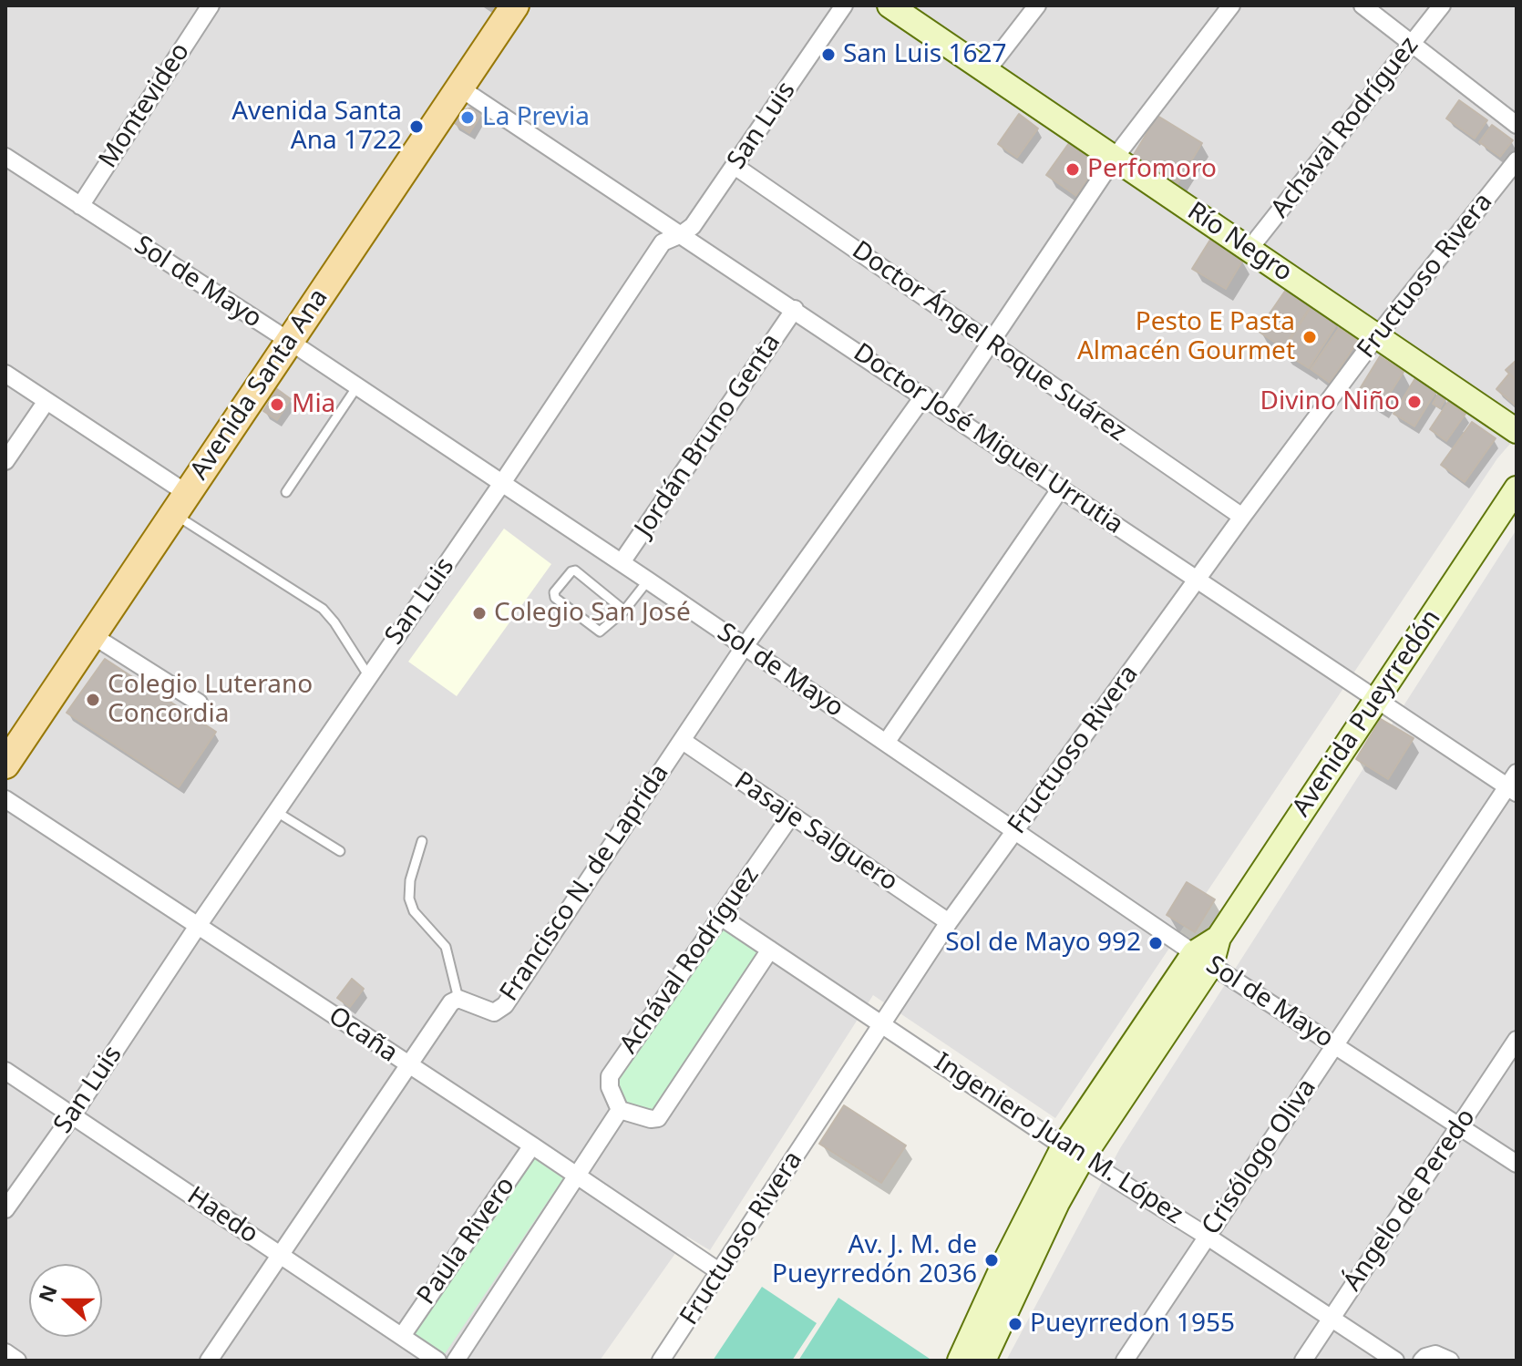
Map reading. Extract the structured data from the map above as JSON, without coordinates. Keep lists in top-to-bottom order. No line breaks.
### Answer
{"streets":{"main road":["Río Negro","Avenida Santa Ana","Avenida Pueyrredón"],"street":["Montevideo","San Luis","Achával Rodríguez","Fructuoso Rivera","Sol de Mayo","Doctor Ángel Roque Suárez","Jordán Bruno Genta","Doctor José Miguel Urrutia","Pasaje Salguero","Francisco N. de Laprida","Ocaña","Ingeniero Juan M. López","Crisólogo Oliva","Ángelo de Peredo","Haedo","Paula Rivero"]},"crossings":[["Montevideo","Sol de Mayo"],["San Luis","Sol de Mayo"],["San Luis","Doctor Ángel Roque Suárez"],["San Luis","Doctor José Miguel Urrutia"],["San Luis","Ocaña"],["San Luis","Haedo"],["Achával Rodríguez","Río Negro"],["Achával Rodríguez","Pasaje Salguero"],["Achával Rodríguez","Ingeniero Juan M. López"],["Río Negro","Fructuoso Rivera"],["Fructuoso Rivera","Sol de Mayo"],["Fructuoso Rivera","Doctor Ángel Roque Suárez"],["Fructuoso Rivera","Doctor José Miguel Urrutia"],["Fructuoso Rivera","Pasaje Salguero"],["Fructuoso Rivera","Ocaña"],["Fructuoso Rivera","Ingeniero Juan M. López"],["Sol de Mayo","Avenida Santa Ana"],["Sol de Mayo","Jordán Bruno Genta"],["Sol de Mayo","Avenida Pueyrredón"],["Sol de Mayo","Francisco N. de Laprida"],["Sol de Mayo","Crisólogo Oliva"],["Sol de Mayo","Ángelo de Peredo"],["Avenida Santa Ana","Doctor José Miguel Urrutia"],["Jordán Bruno Genta","Doctor José Miguel Urrutia"],["Doctor José Miguel Urrutia","Avenida Pueyrredón"],["Doctor José Miguel Urrutia","Francisco N. de Laprida"],["Doctor José Miguel Urrutia","Crisólogo Oliva"],["Avenida Pueyrredón","Ingeniero Juan M. López"],["Pasaje Salguero","Francisco N. de Laprida"],["Francisco N. de Laprida","Ocaña"],["Francisco N. de Laprida","Haedo"],["Ocaña","Paula Rivero"],["Ingeniero Juan M. López","Crisólogo Oliva"],["Ingeniero Juan M. López","Ángelo de Peredo"],["Haedo","Paula Rivero"]],"places":["San Luis 1627","La Previa","Avenida Santa Ana 1722","Perfomoro","Pesto E Pasta Almacén Gourmet","Divino Niño","Mia","Colegio San José","Colegio Luterano Concordia","Sol de Mayo 992","Av. J. M. de Pueyrredón 2036","Pueyrredon 1955"],"north":"left"}
